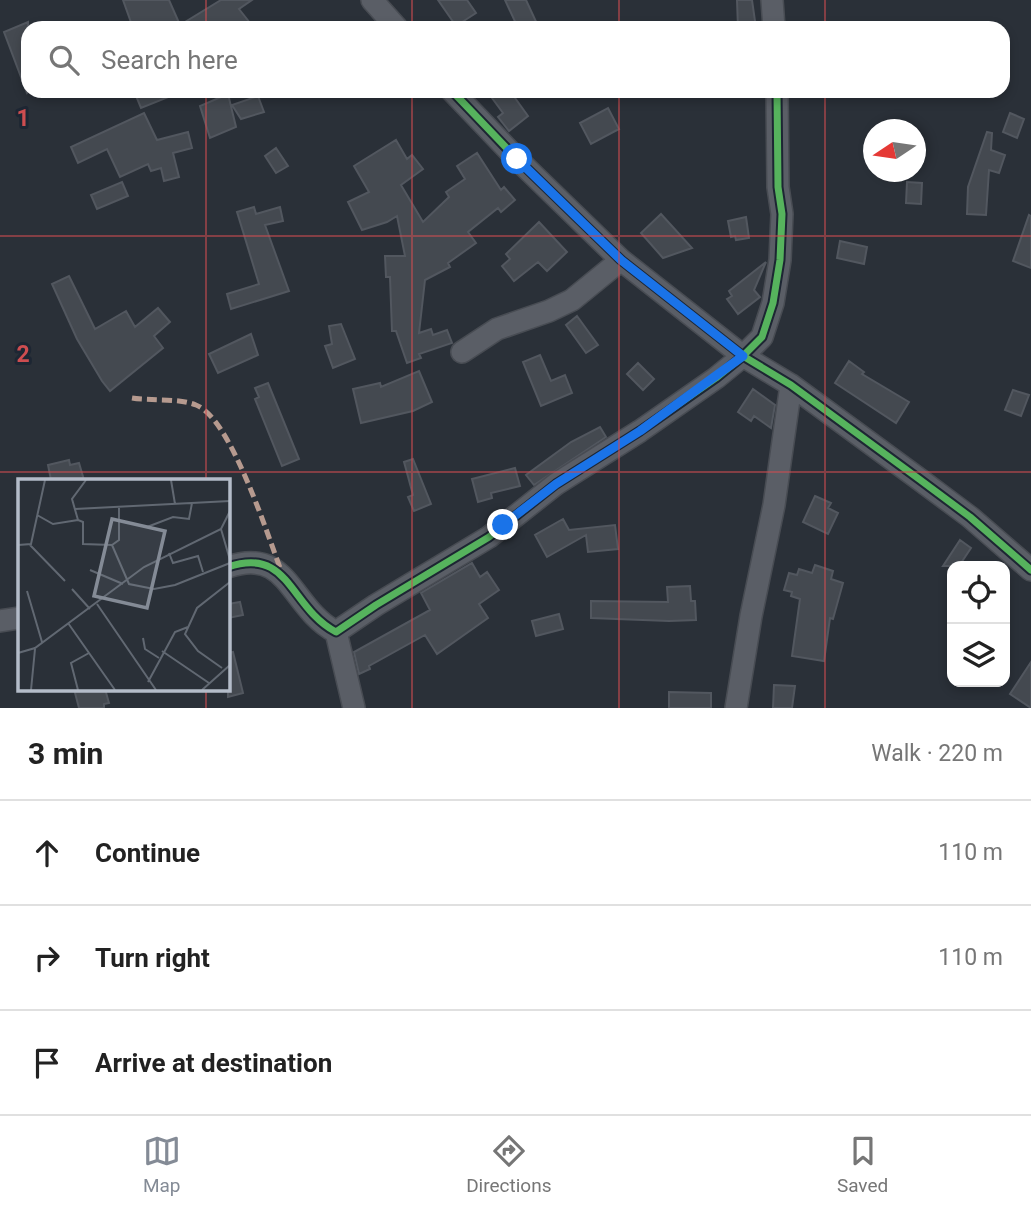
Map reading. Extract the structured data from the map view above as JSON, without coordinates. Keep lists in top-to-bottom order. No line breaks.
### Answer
{"north":"left","page":{"search":"Search here","heading":["3 min","Walk · 220 m"],"list":[["Continue","110 m"],["Turn right","110 m"],"Arrive at destination"],"nav":["Map","Directions","Saved"]},"grid":{"rows":["1","2"]}}
